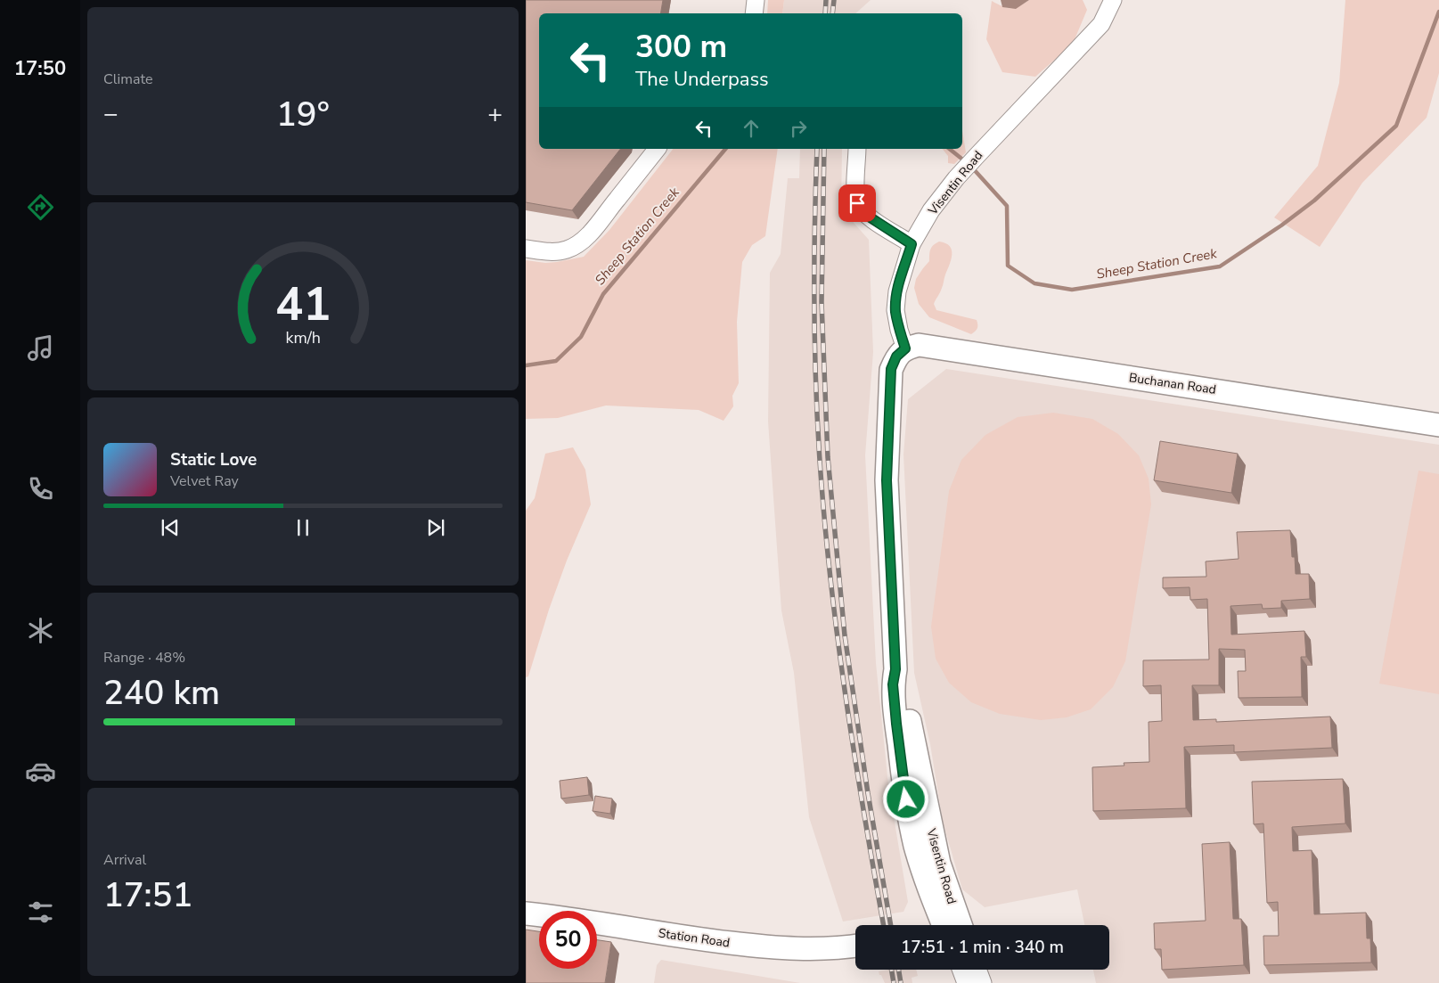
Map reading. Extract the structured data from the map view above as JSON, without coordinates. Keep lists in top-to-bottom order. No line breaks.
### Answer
{"streets":{"main road":["Visentin Road","Buchanan Road","Station Road"]},"crossings":[["Visentin Road","Buchanan Road"]],"water":["Sheep Station Creek"],"page":{"tabs":"17:50","tile":["Climate",["Range · 48%","240 km"],["Arrival","17:51"]],"turn":["300 m","The Underpass"],"heat":["−","19°","+"],"song":["Static Love","Velvet Ray"],"limit":"50","trip":"17:51 · 1 min · 340 m","gauge":["41","km/h"]}}
